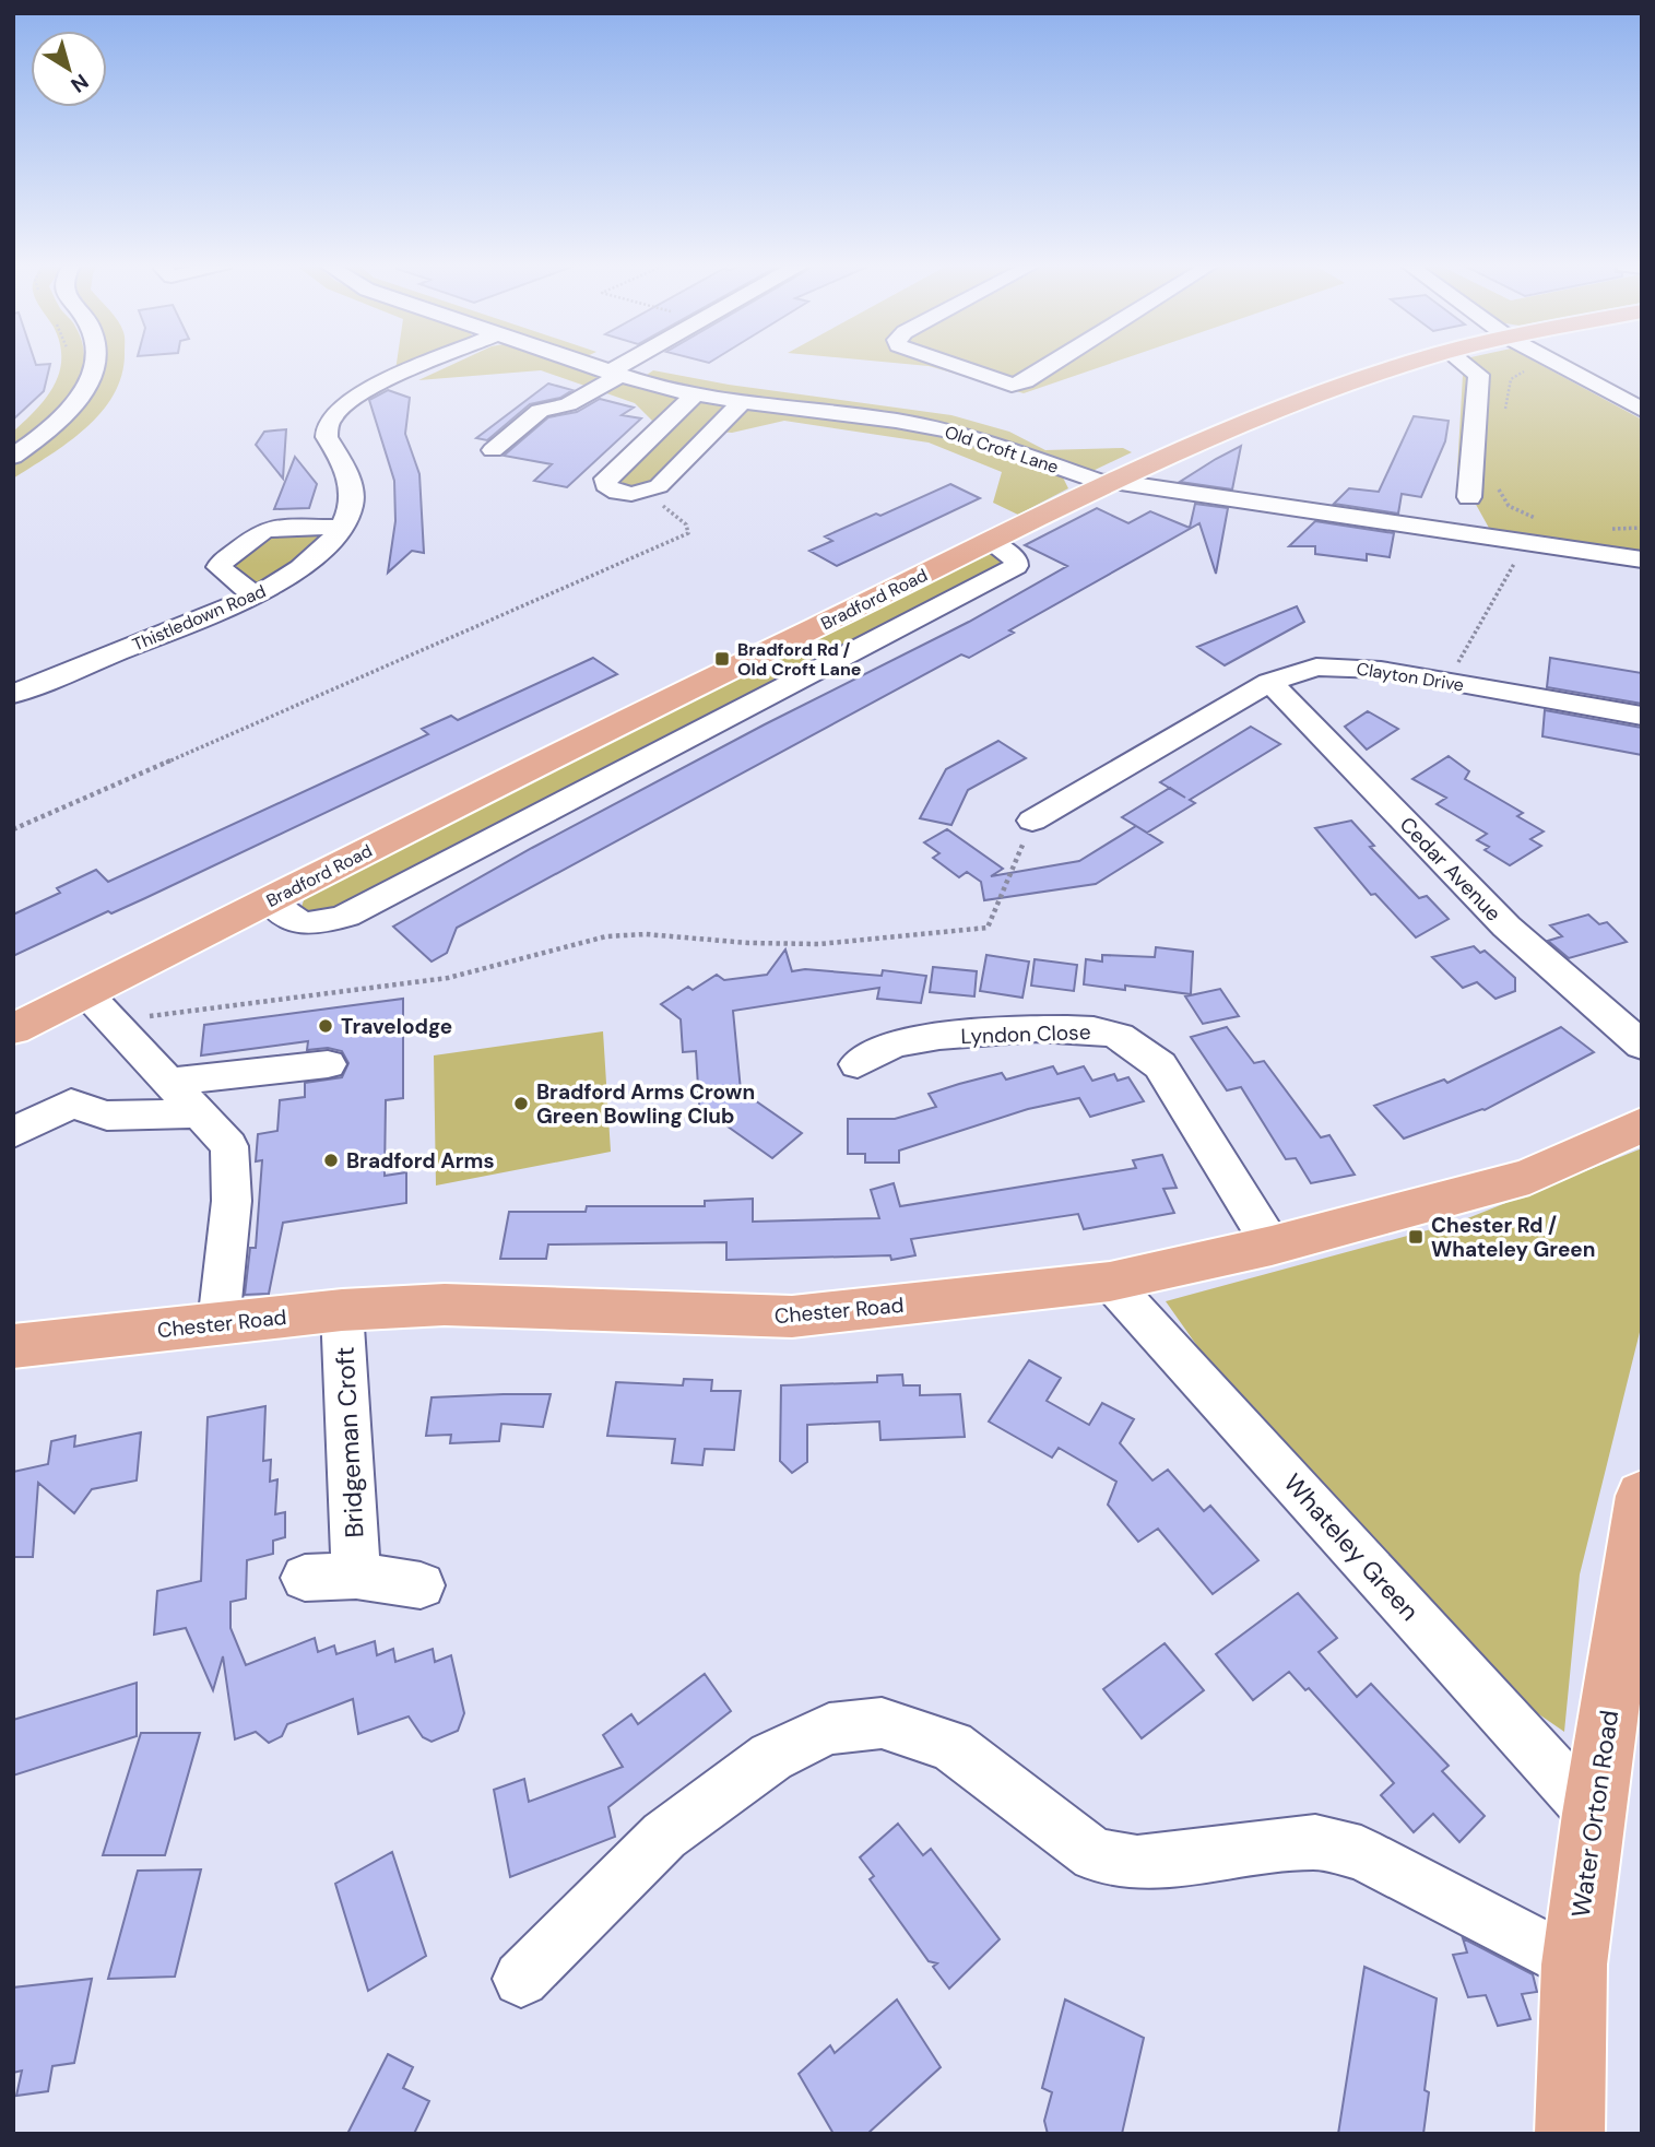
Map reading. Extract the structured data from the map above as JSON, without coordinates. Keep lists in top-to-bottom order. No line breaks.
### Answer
{"streets":{"main road":["Bradford Road","Chester Road","Water Orton Road"],"street":["Old Croft Lane","Thistledown Road","Clayton Drive","Cedar Avenue","Lyndon Close","Bridgeman Croft","Whateley Green"]},"crossings":[["Old Croft Lane","Bradford Road"],["Clayton Drive","Cedar Avenue"],["Lyndon Close","Chester Road"],["Chester Road","Bridgeman Croft"],["Chester Road","Whateley Green"],["Whateley Green","Water Orton Road"]],"places":{"transit":["Bradford Rd / Old Croft Lane","Chester Rd / Whateley Green"],"other":["Travelodge","Bradford Arms Crown Green Bowling Club","Bradford Arms"]},"north":"bottom right"}
